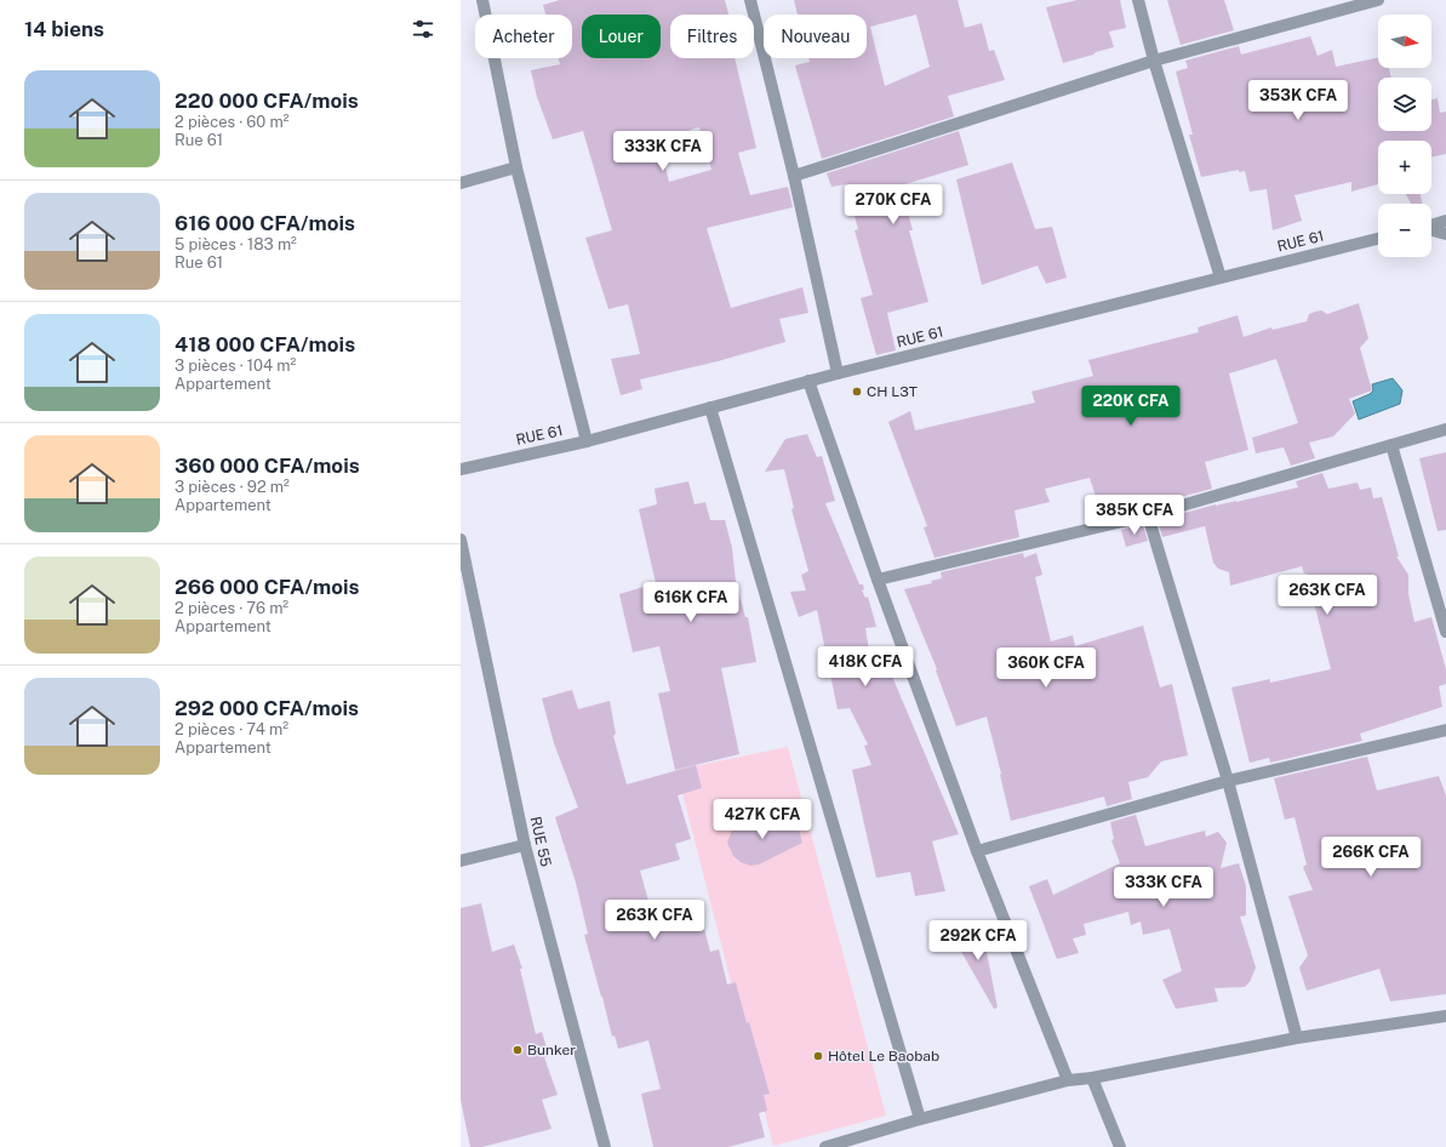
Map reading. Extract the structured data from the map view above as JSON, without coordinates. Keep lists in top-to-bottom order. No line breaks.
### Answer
{"streets":{"street":["RUE 61","RUE 55"]},"places":["CH L3T","Bunker","Hôtel Le Baobab"],"north":"right","page":{"heading":"14 biens","map_buttons":["+","−"],"chip":["Acheter","Louer","Filtres","Nouveau"],"list":[{"name":"220 000 CFA/mois","note":"2 pièces · 60 m² · Rue 61"},{"name":"616 000 CFA/mois","note":"5 pièces · 183 m² · Rue 61"},{"name":"418 000 CFA/mois","note":"3 pièces · 104 m² · Appartement"},{"name":"360 000 CFA/mois","note":"3 pièces · 92 m² · Appartement"},{"name":"266 000 CFA/mois","note":"2 pièces · 76 m² · Appartement"},{"name":"292 000 CFA/mois","note":"2 pièces · 74 m² · Appartement"}],"price":["353K CFA","333K CFA","270K CFA","220K CFA","385K CFA","263K CFA","616K CFA","418K CFA","360K CFA","427K CFA","266K CFA","333K CFA","263K CFA","292K CFA"]}}
